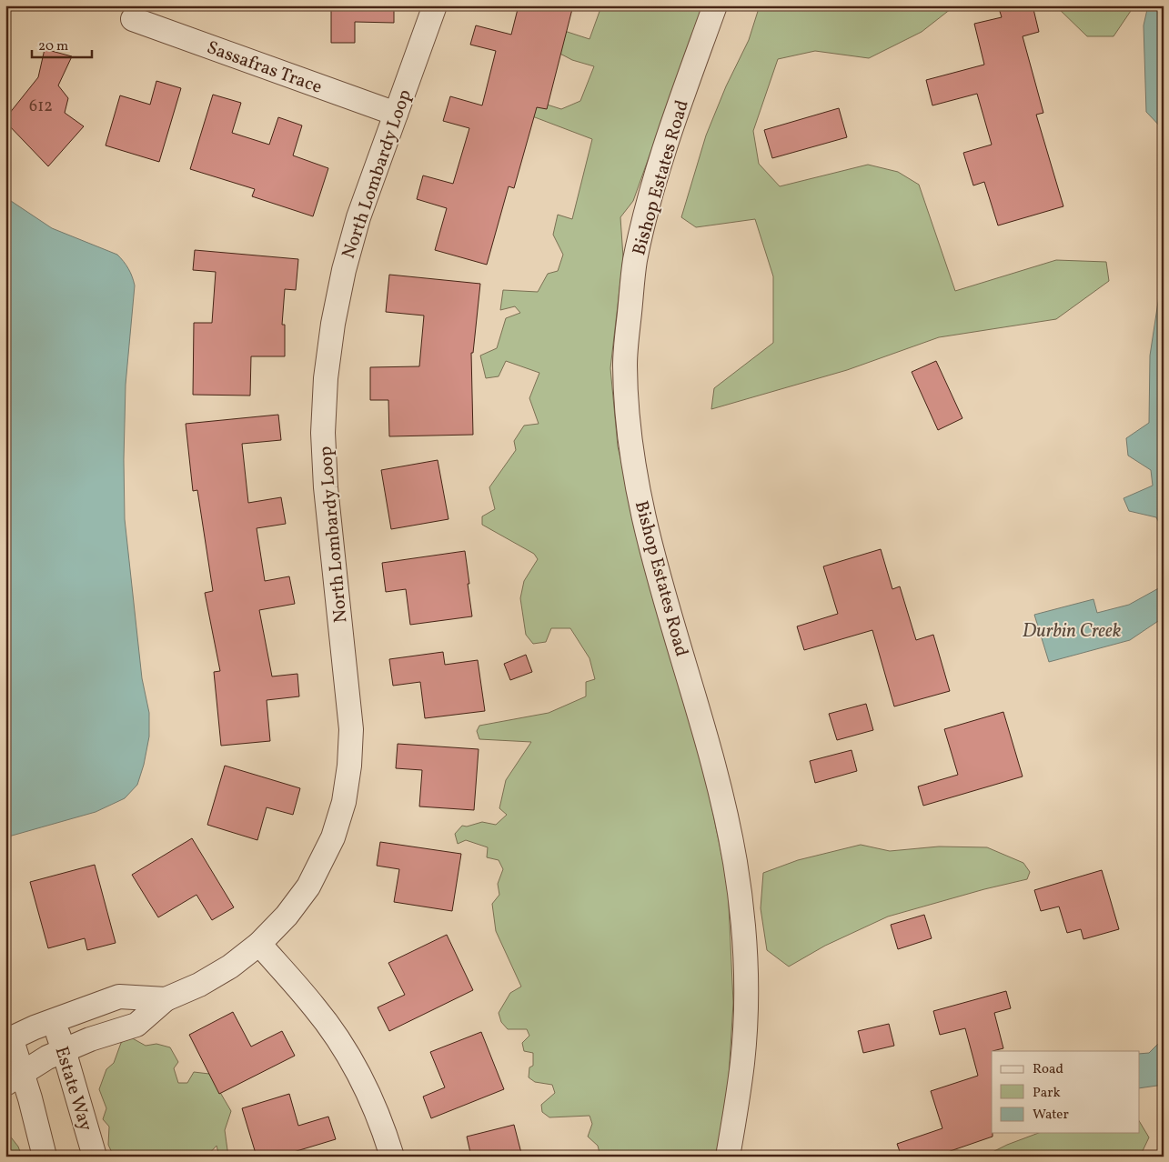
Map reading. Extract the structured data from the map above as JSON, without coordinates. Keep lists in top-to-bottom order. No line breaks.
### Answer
{"streets":{"street":["Sassafras Trace","North Lombardy Loop","Bishop Estates Road","Estate Way"]},"crossings":[["Sassafras Trace","North Lombardy Loop"],["North Lombardy Loop","Estate Way"]],"water":["Durbin Creek"],"house_numbers":["612"],"legend":["Road","Park","Water"],"scale_bar":"20 m"}
